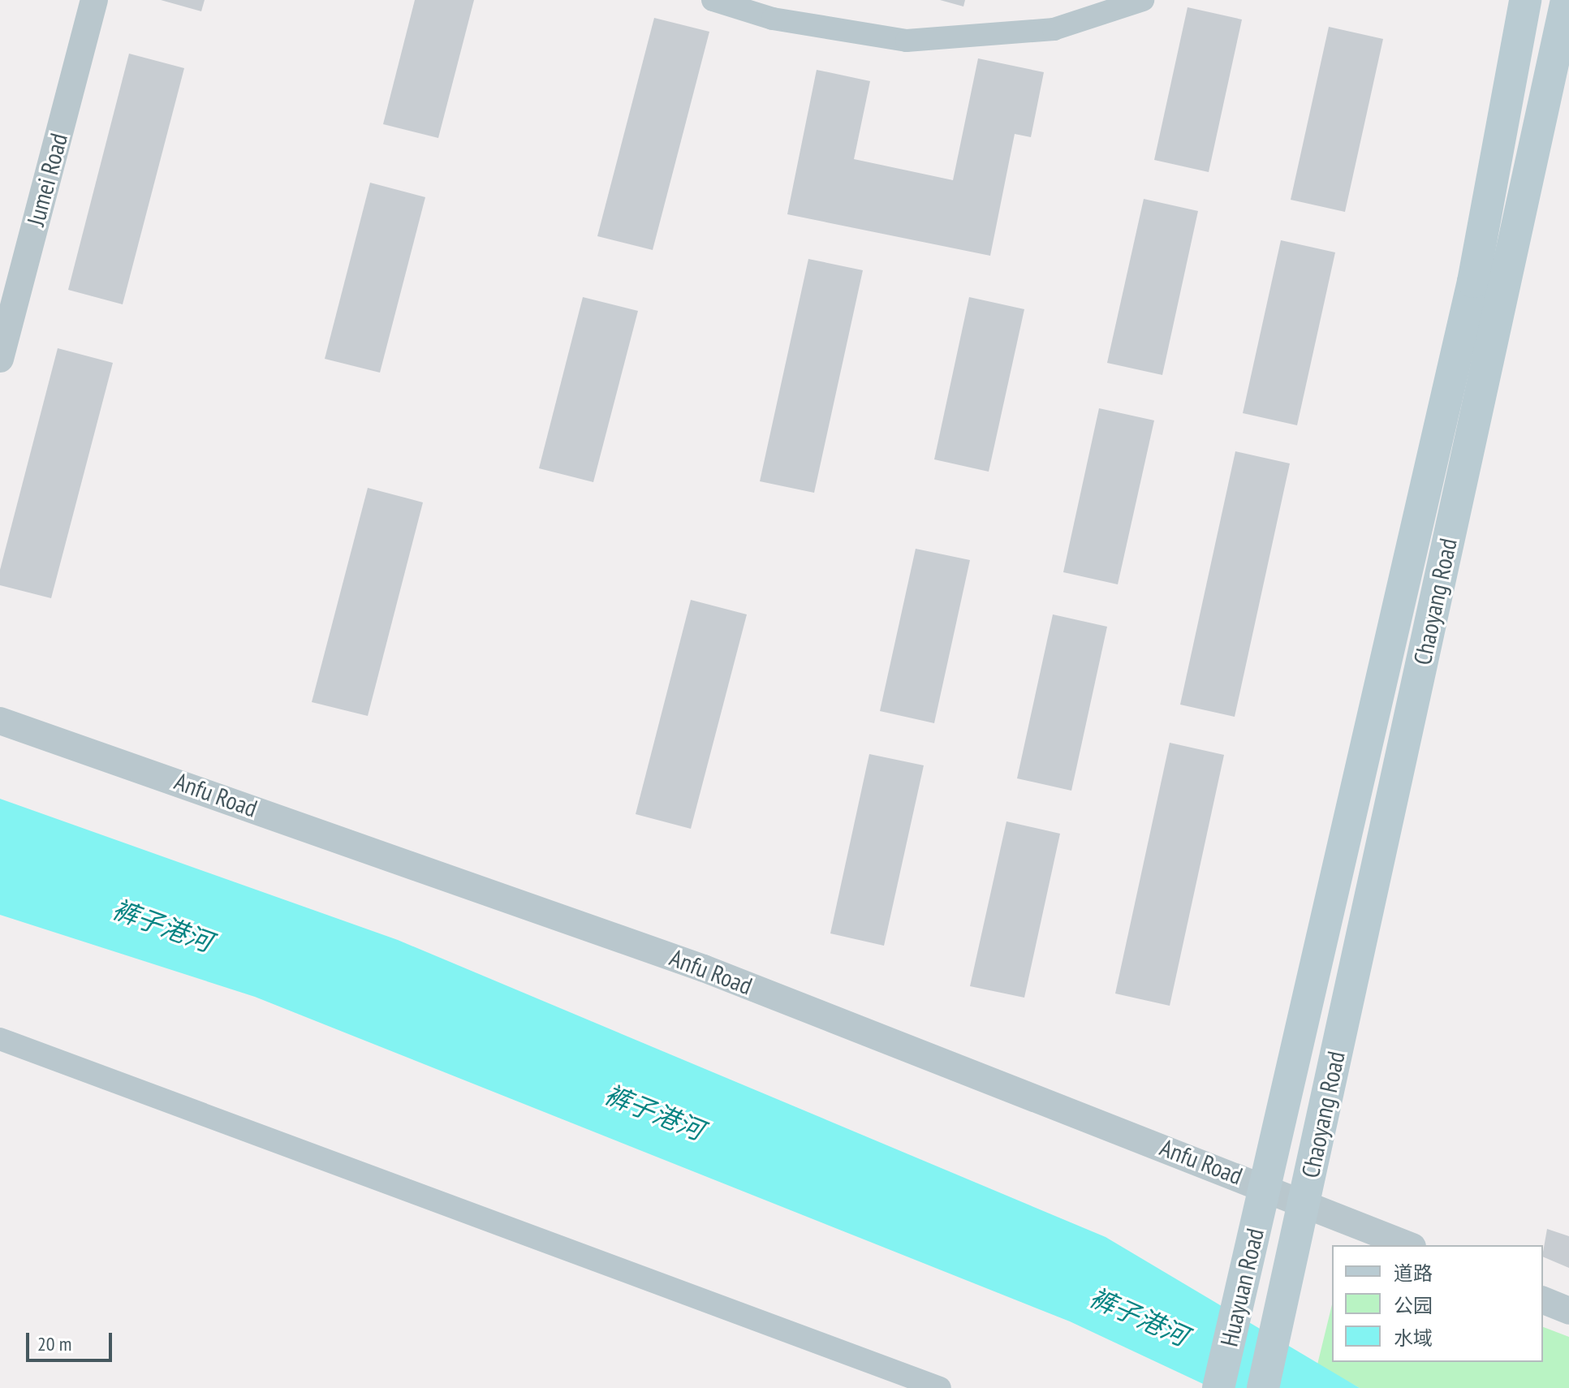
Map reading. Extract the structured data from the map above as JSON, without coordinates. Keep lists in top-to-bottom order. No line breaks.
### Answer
{"streets":{"main road":["Chaoyang Road","Huayuan Road"],"street":["Jumei Road","Anfu Road"]},"crossings":[["Chaoyang Road","Anfu Road"],["Chaoyang Road","Huayuan Road"],["Anfu Road","Huayuan Road"]],"water":["裤子港河"],"legend":["道路","公园","水域"],"scale_bar":"20 m"}
